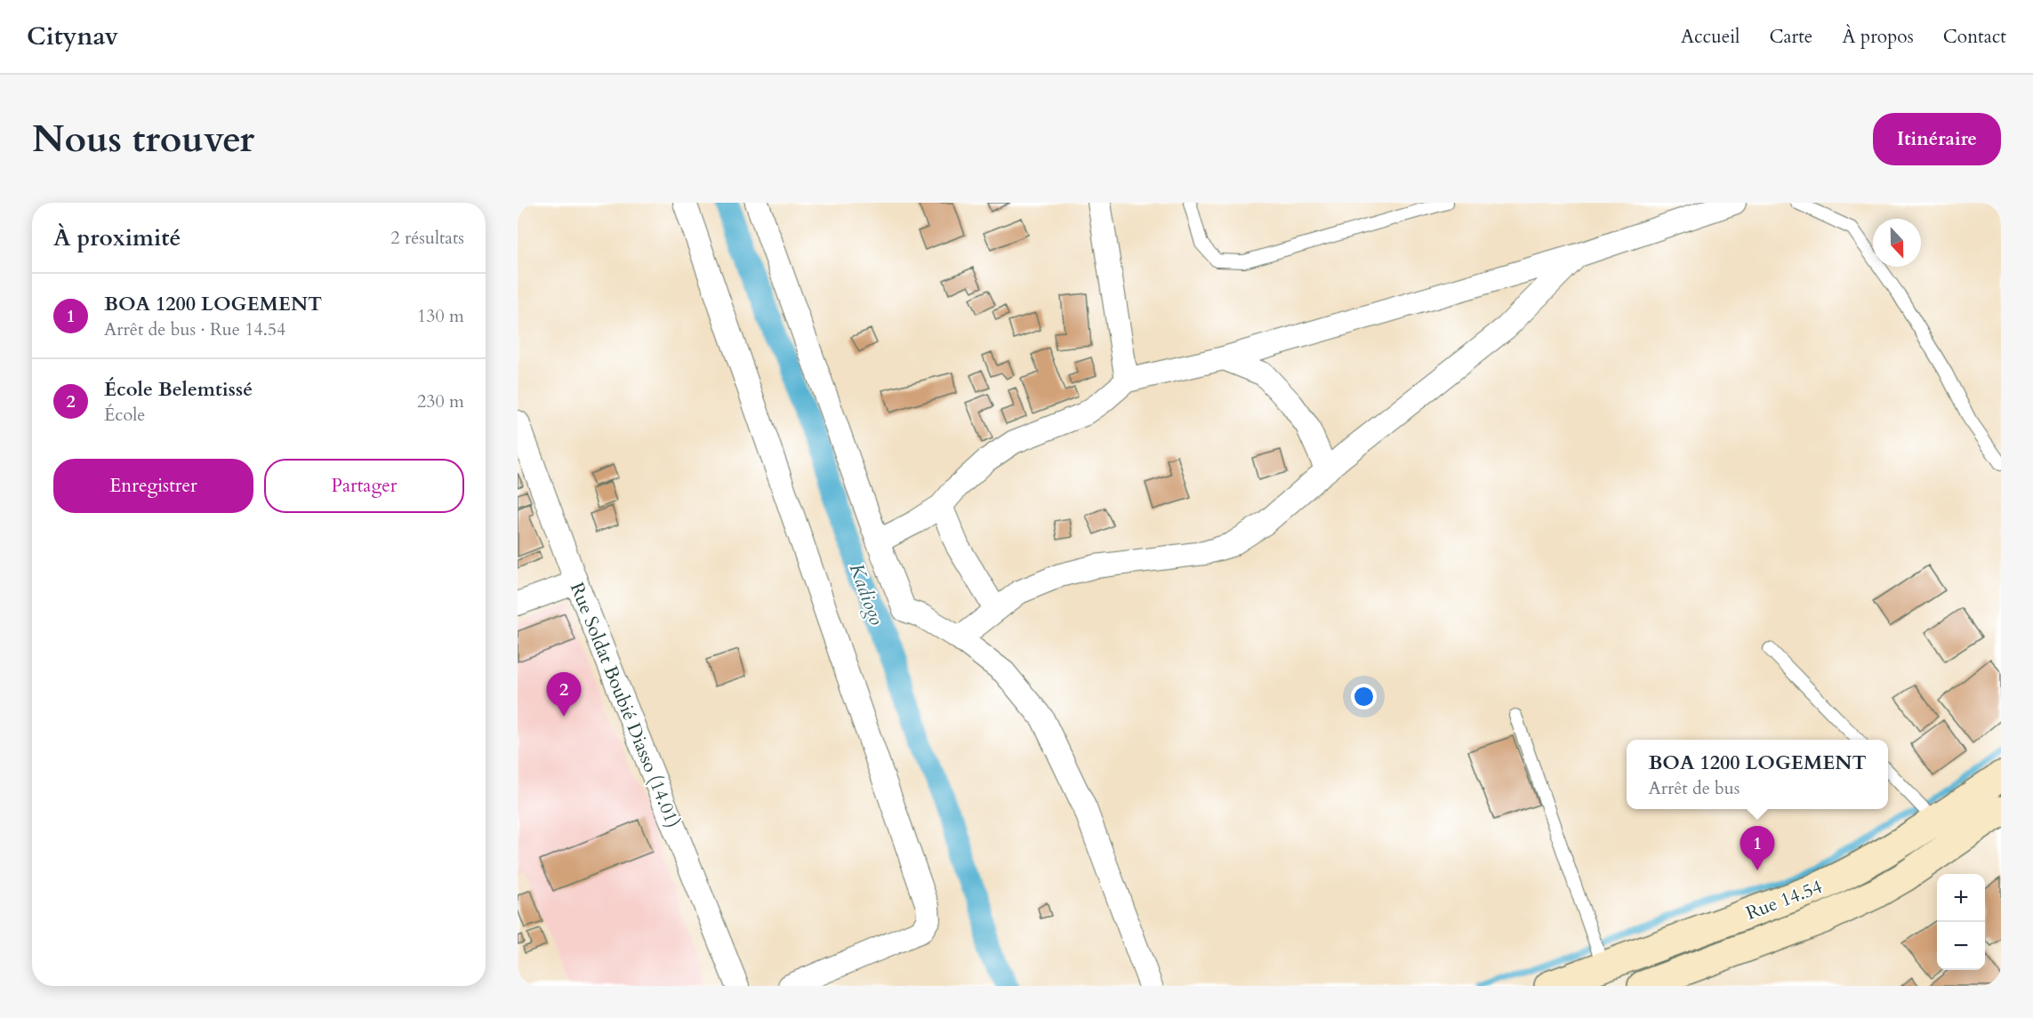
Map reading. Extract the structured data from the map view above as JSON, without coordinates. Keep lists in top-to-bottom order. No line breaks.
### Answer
{"streets":{"main road":["Rue 14.54"],"street":["Rue Soldat Boubié Diasso (14.01)"]},"water":["Kadiogo"],"north":"bottom","page":{"header":"Citynav","nav":["Accueil","Carte","À propos","Contact"],"buttons":["Itinéraire",["Enregistrer","Partager"]],"title":"Nous trouver","heading":["À proximité","2 résultats"],"list":[{"mark":"1","name":"BOA 1200 LOGEMENT","note":"Arrêt de bus · Rue 14.54","value":"130 m"},{"mark":"2","name":"École Belemtissé","note":"École","value":"230 m"}],"pins":["2","1"],"popup":["BOA 1200 LOGEMENT","Arrêt de bus"],"map_buttons":["+","−"]}}
